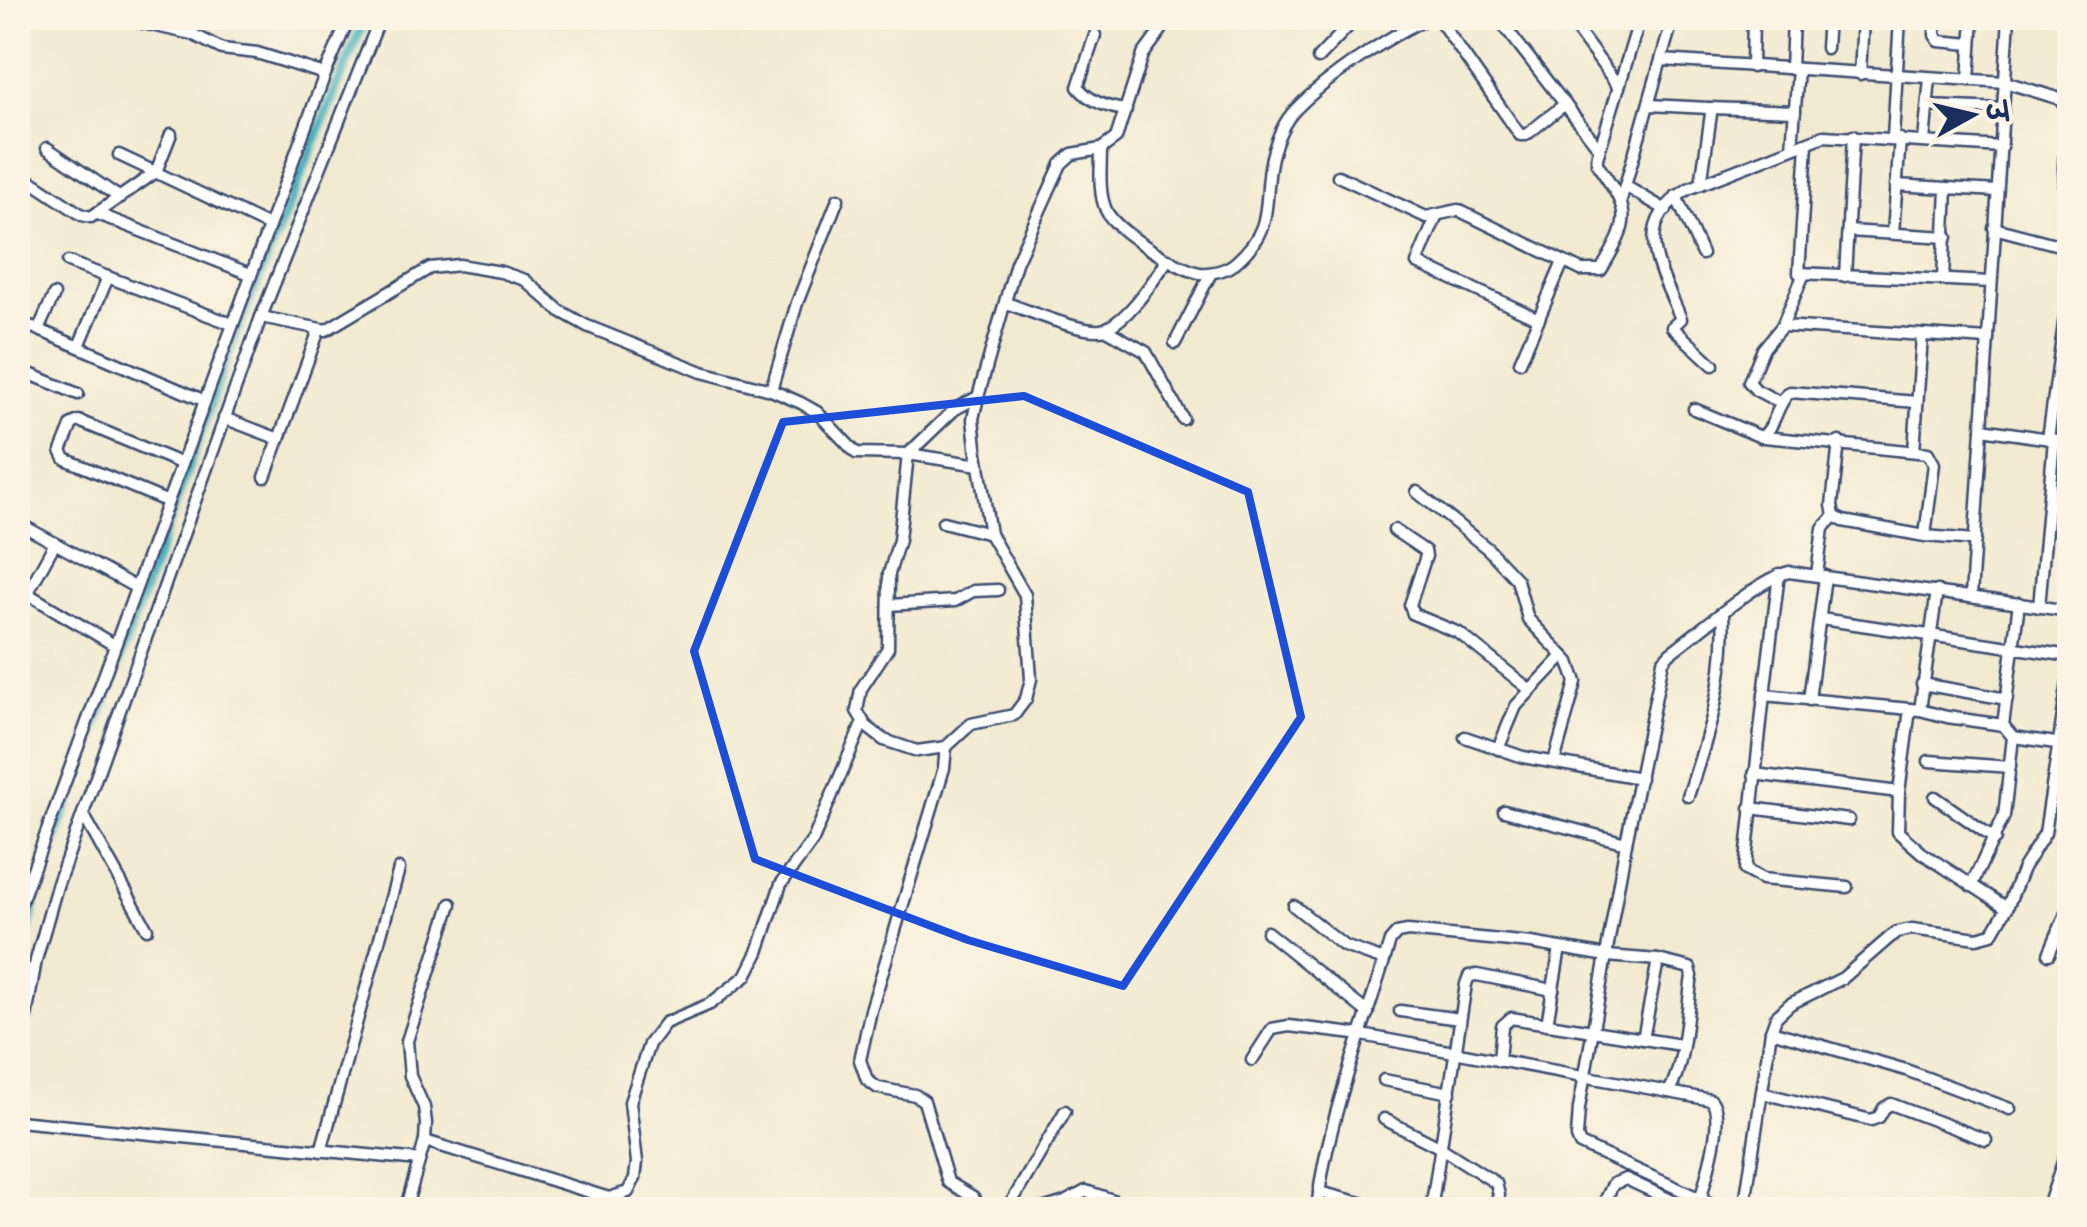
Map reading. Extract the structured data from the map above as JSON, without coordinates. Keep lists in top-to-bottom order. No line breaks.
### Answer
{"north":"right"}
